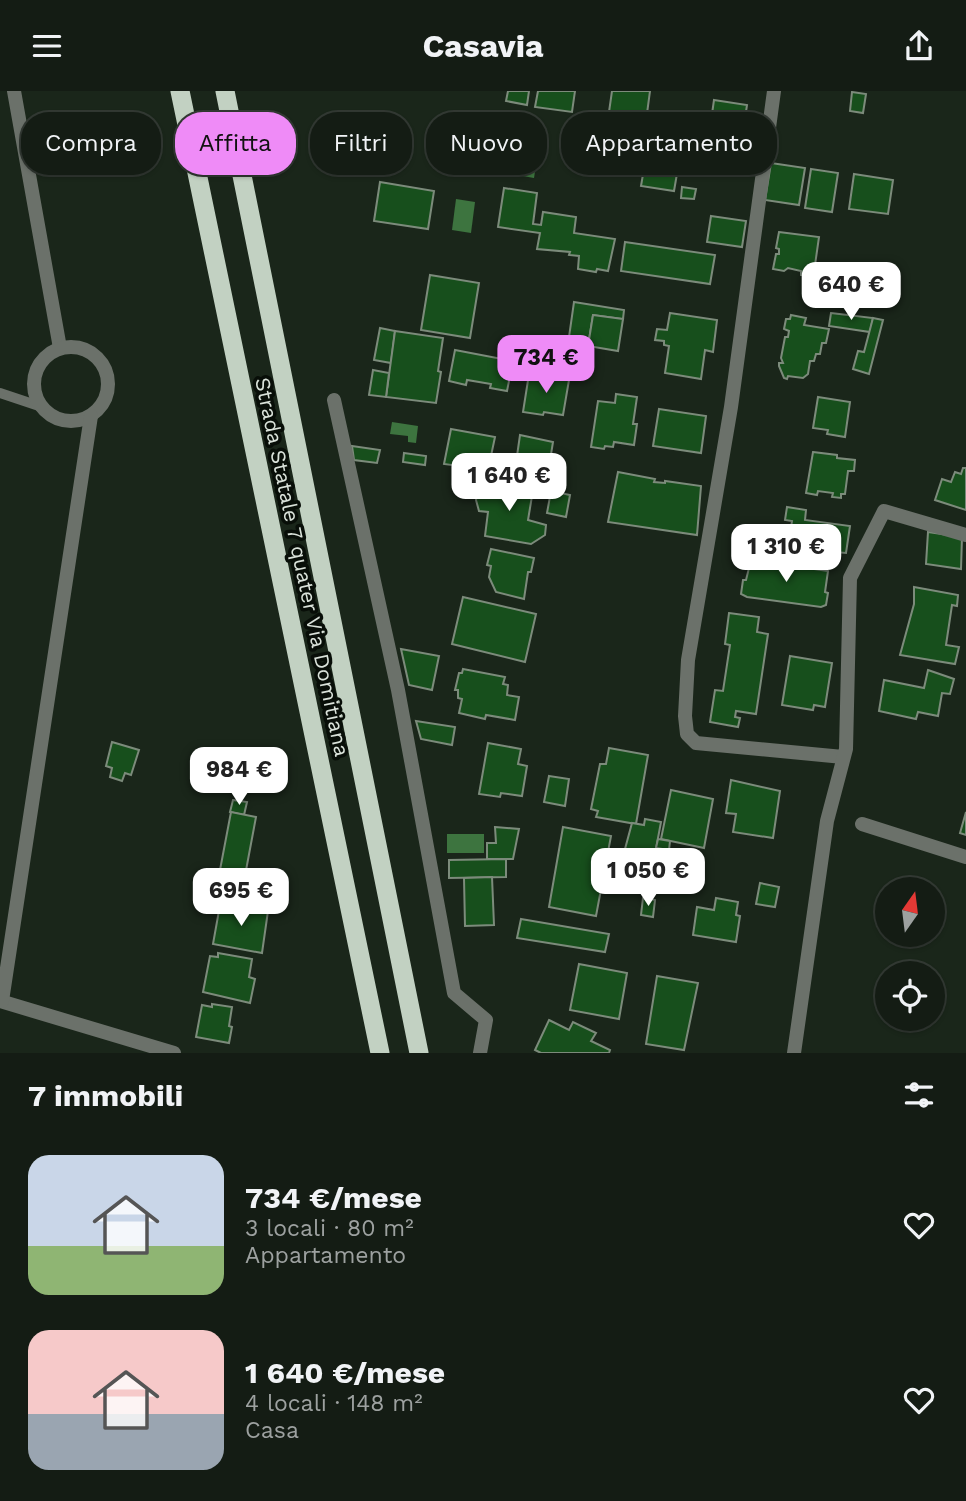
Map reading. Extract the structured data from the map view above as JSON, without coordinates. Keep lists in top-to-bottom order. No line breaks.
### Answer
{"streets":{"highway":["Strada Statale 7 quater Via Domitiana"]},"north":"top","page":{"header":"Casavia","chip":["Compra","Affitta","Filtri","Nuovo","Appartamento"],"price":["640 €","734 €","1 640 €","1 310 €","984 €","1 050 €","695 €"],"heading":"7 immobili","list":[{"name":"734 €/mese","note":"3 locali · 80 m² · Appartamento"},{"name":"1 640 €/mese","note":"4 locali · 148 m² · Casa"}]}}
